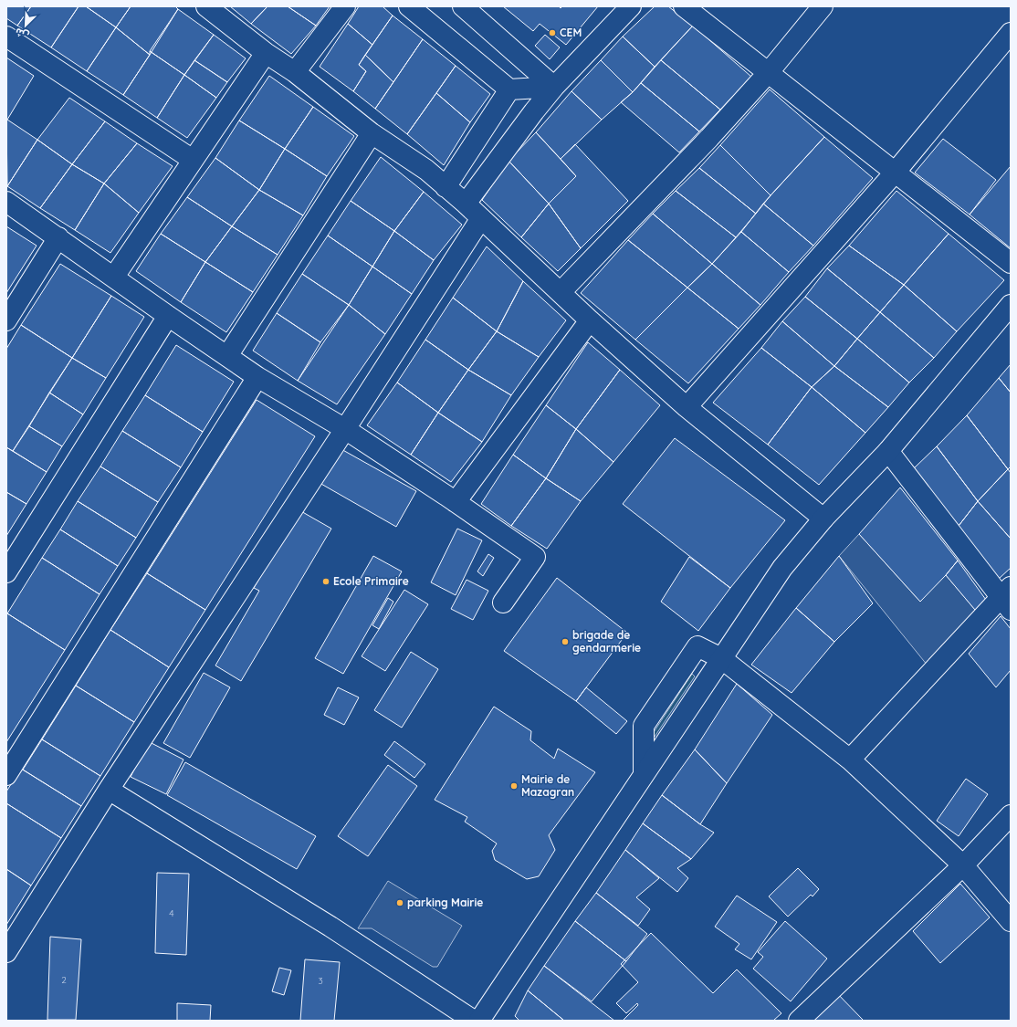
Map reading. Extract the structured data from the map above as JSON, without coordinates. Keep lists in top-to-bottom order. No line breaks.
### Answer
{"places":["CEM","Ecole Primaire","brigade de gendarmerie","Mairie de Mazagran","parking Mairie"],"house_numbers":["4","2","3"],"north":"bottom left"}
